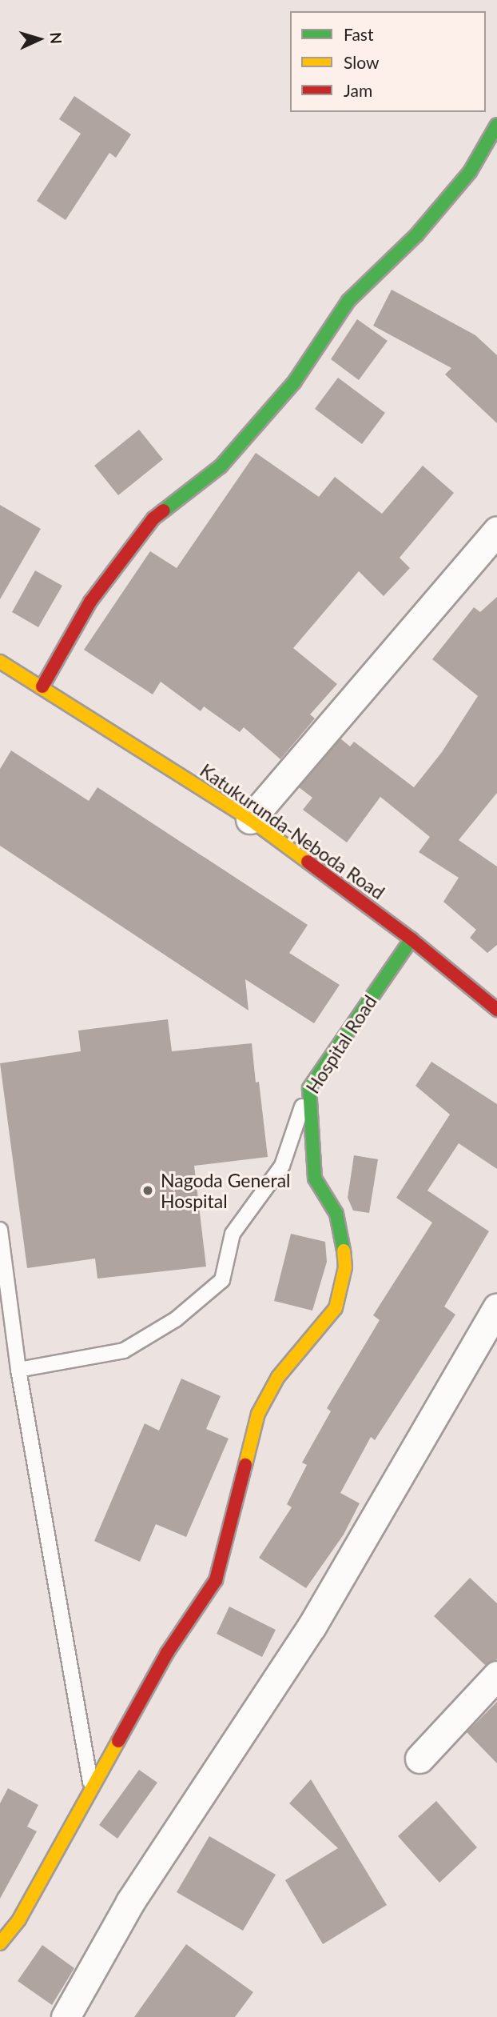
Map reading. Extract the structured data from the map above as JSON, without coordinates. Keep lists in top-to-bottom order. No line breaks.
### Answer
{"streets":{"street":["Katukurunda-Neboda Road","Hospital Road"]},"crossings":[["Katukurunda-Neboda Road","Hospital Road"]],"places":["Nagoda General Hospital"],"legend":["Fast","Slow","Jam"],"north":"right"}
